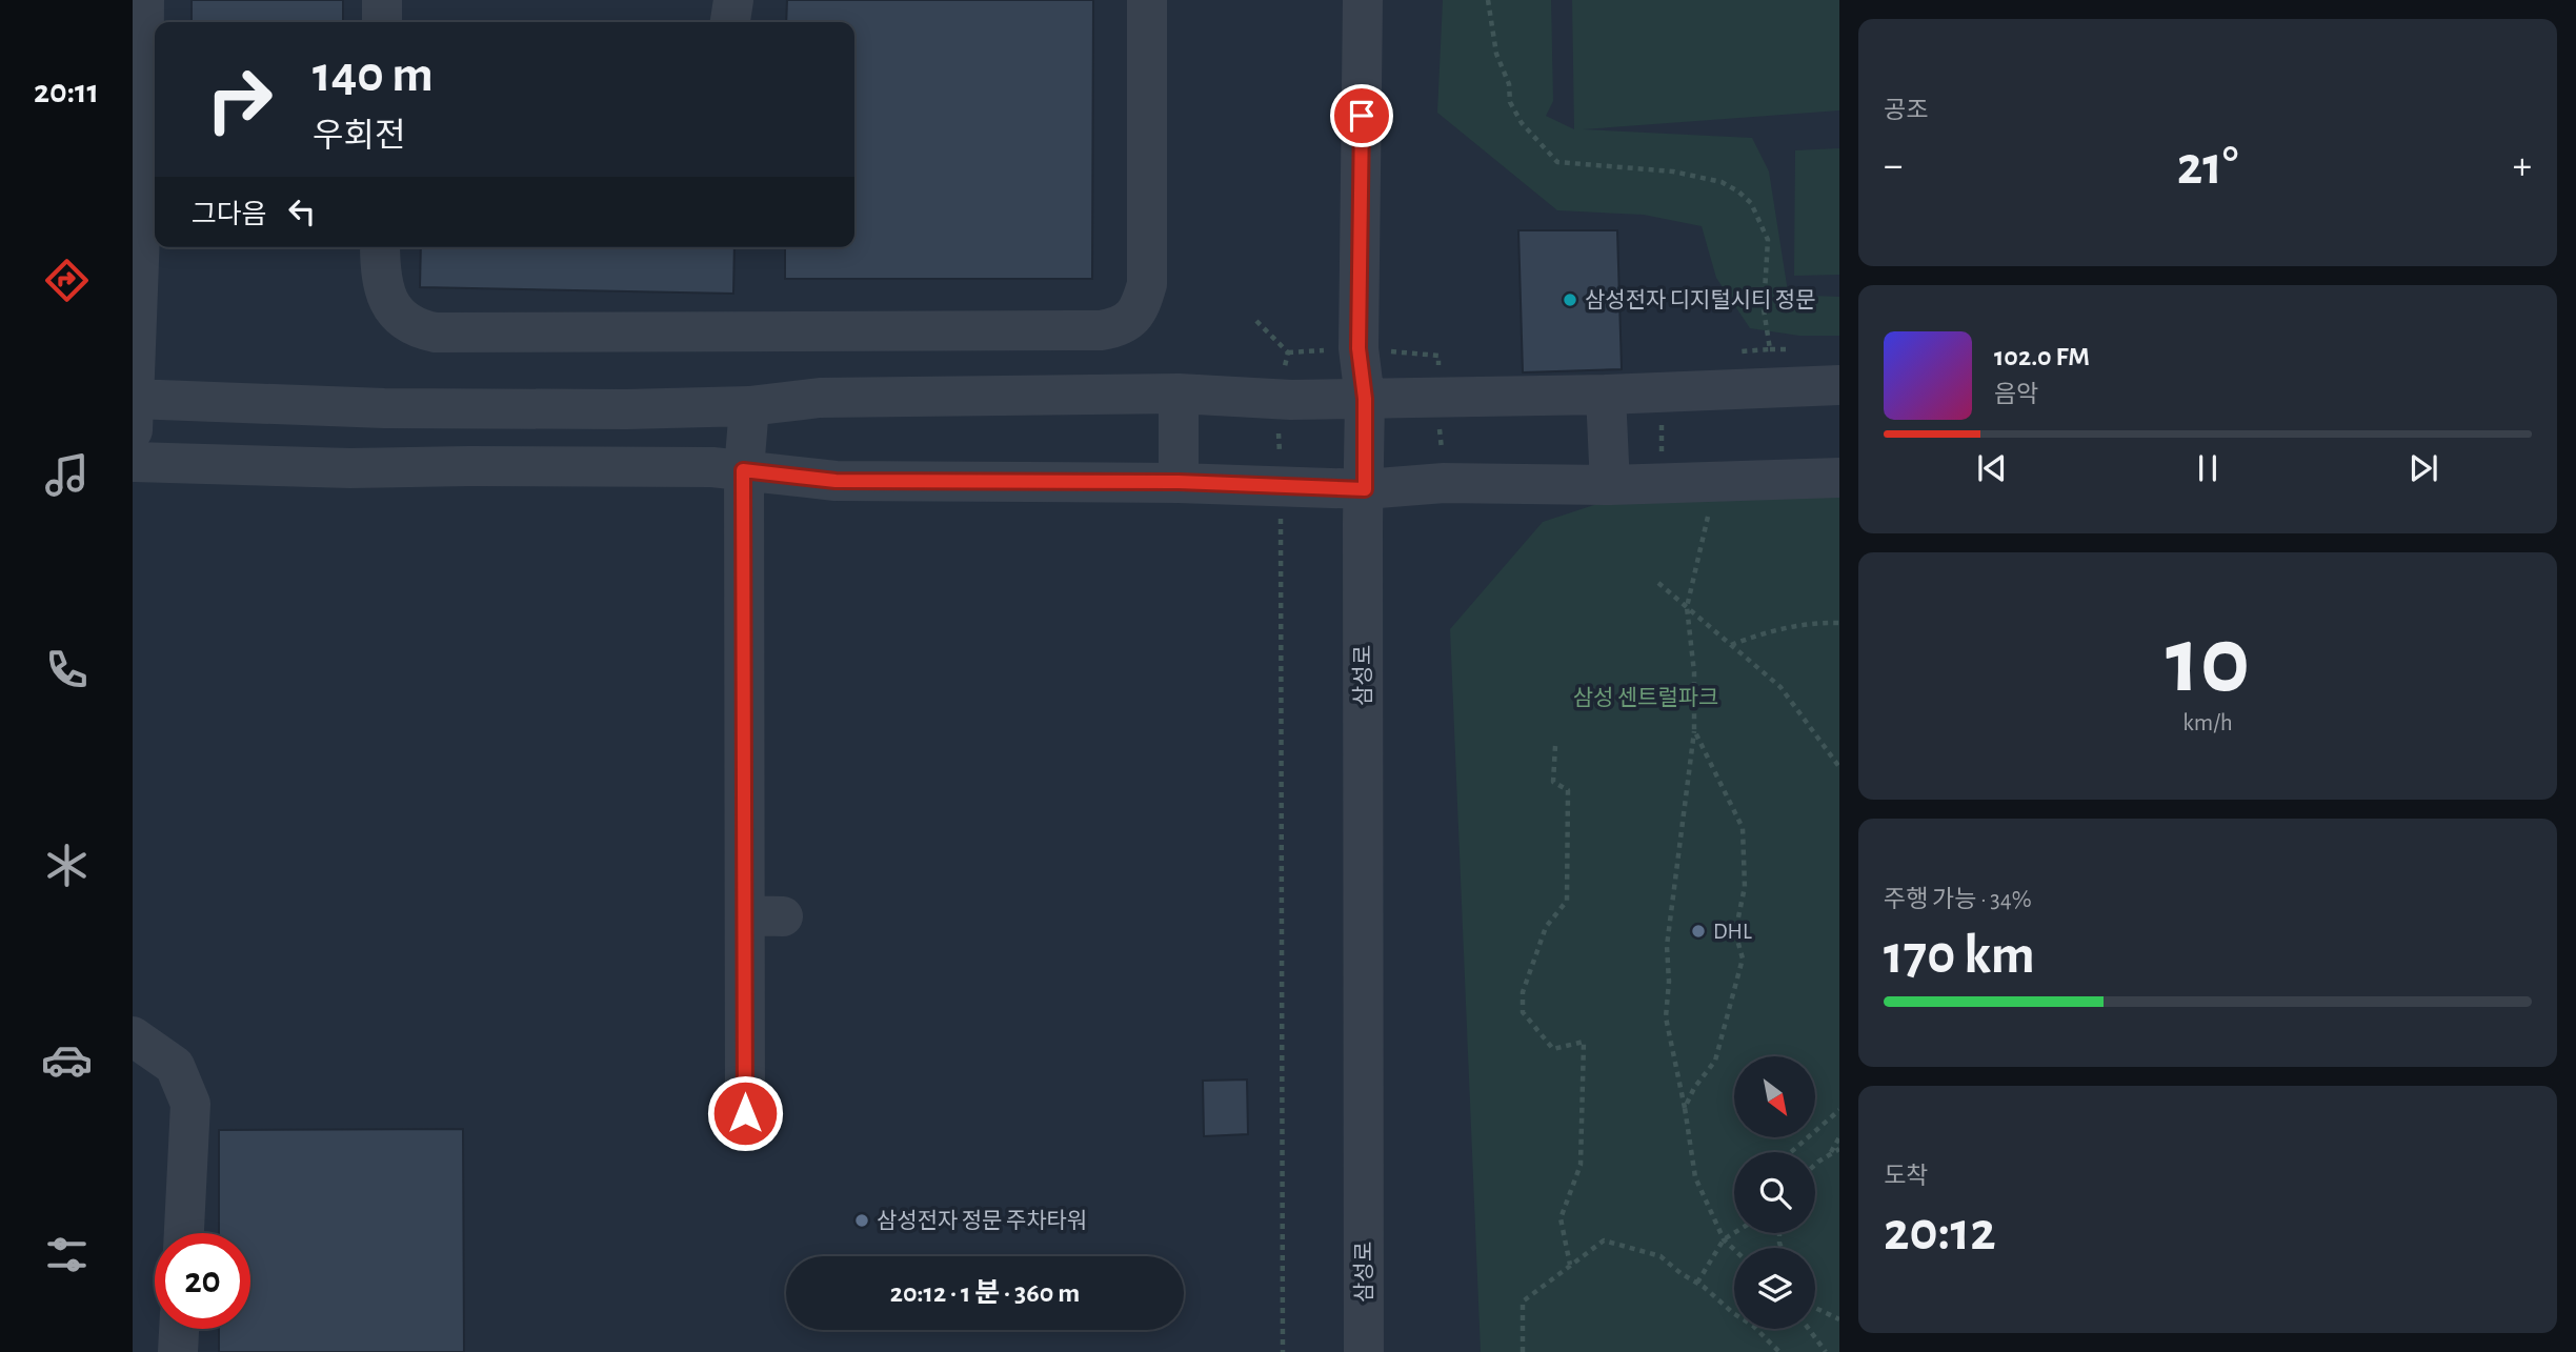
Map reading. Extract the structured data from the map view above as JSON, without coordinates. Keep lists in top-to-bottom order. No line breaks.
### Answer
{"streets":{"street":["삼성로"]},"parks":["삼성 센트럴파크"],"places":["삼성전자 디지털시티 정문","DHL","삼성전자 정문 주차타워"],"north":"bottom right","page":{"tabs":"20:11","tile":["공조",["10","km/h"],["주행 가능 · 34%","170 km"],["도착","20:12"]],"turn":["140 m","우회전"],"heat":["−","21°","+"],"then":"그다음","song":["102.0 FM","음악"],"limit":"20","trip":"20:12 · 1 분 · 360 m"}}
